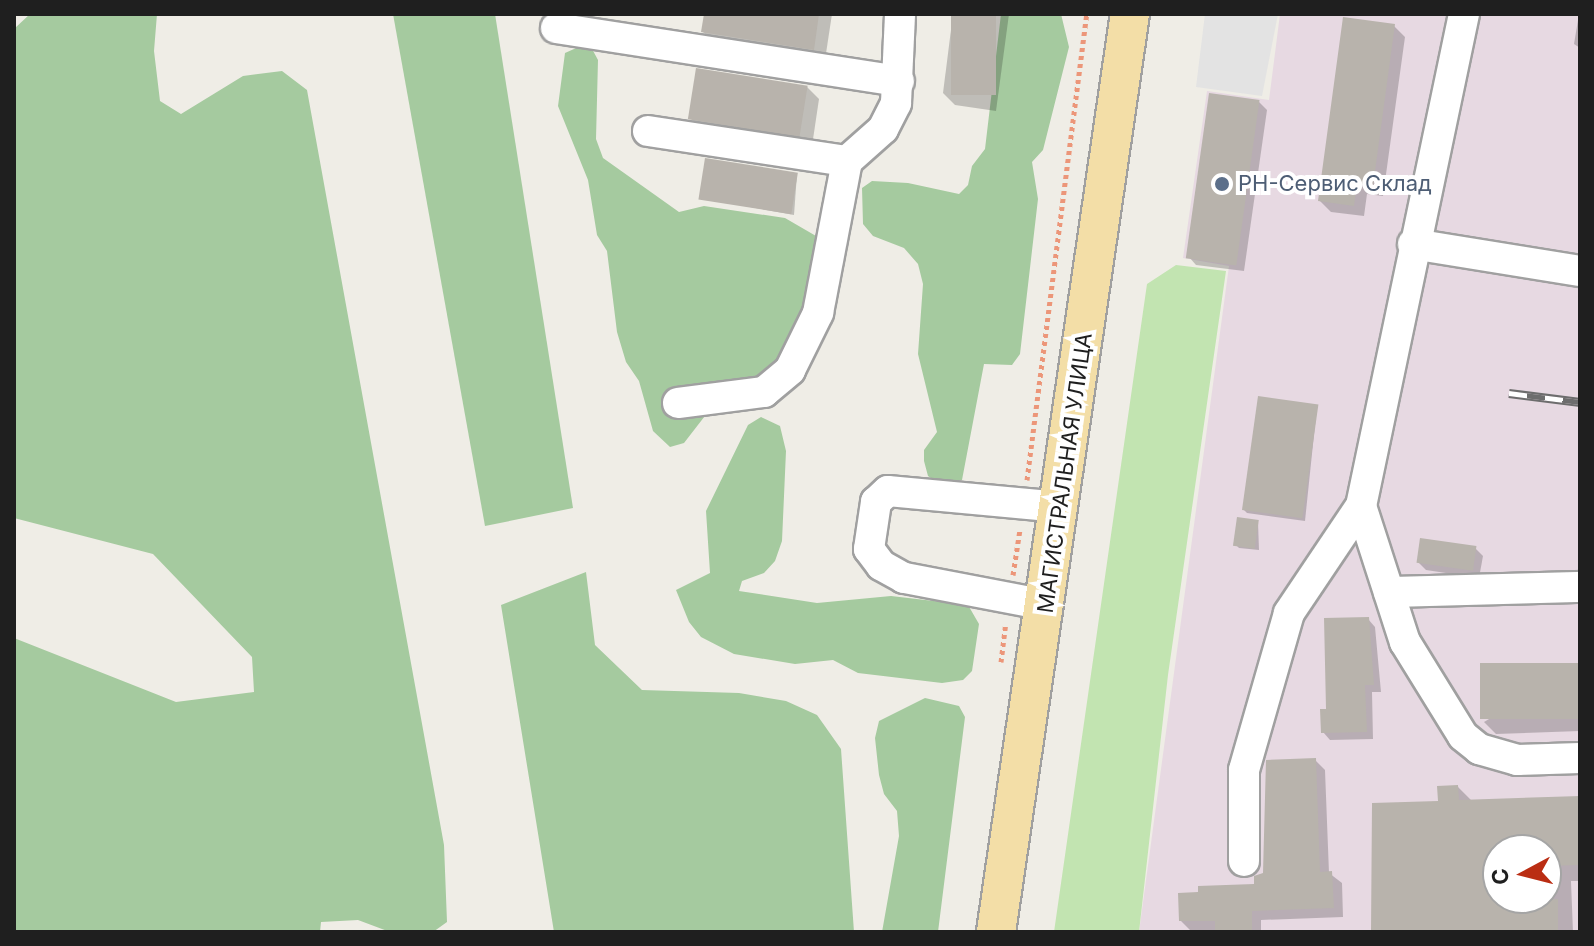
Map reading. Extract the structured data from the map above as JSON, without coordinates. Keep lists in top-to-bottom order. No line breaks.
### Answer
{"streets":{"main road":["МАГИСТРАЛЬНАЯ УЛИЦА"]},"places":["РН-Сервис Cклад"],"north":"left"}
